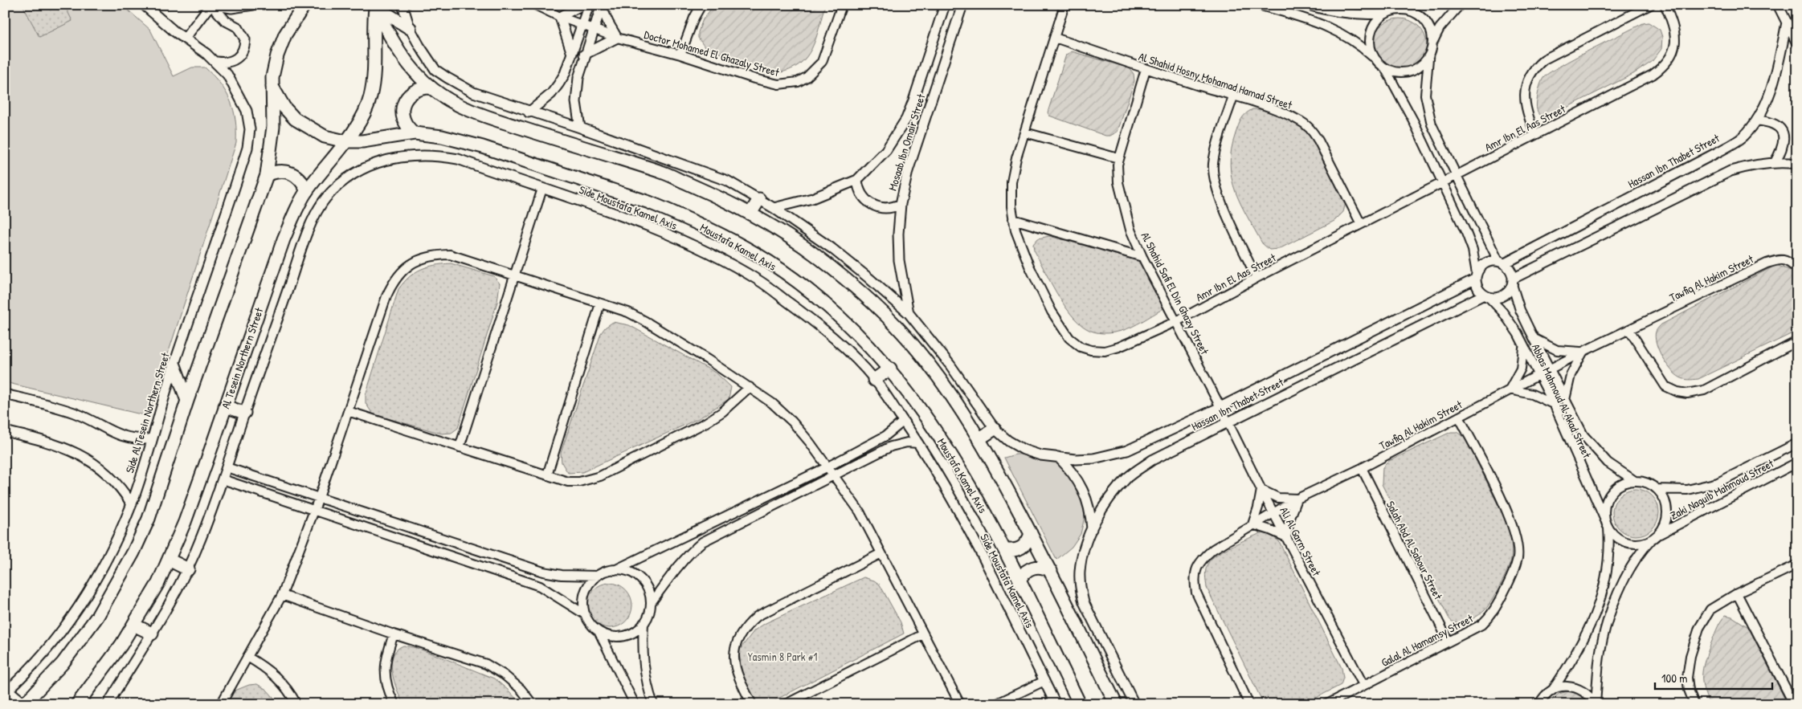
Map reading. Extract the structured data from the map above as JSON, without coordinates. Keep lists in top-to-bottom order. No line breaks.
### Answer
{"streets":{"main road":["Moustafa Kamel Axis","Al Tesein Northern Street"],"street":["Doctor Mohamed El Ghazaly Street","Al Shahid Hosny Mohamad Hamad Street","Amr Ibn El Aas Street","Mosaab Ibn Omair Street","Hassan Ibn Thabet Street","Side Moustafa Kamel Axis","Tawfiq Al Hakim Street","Al Shahid Safi El Din Ghazy Street","Abbas Mahmoud Al Akad Street","Side Al Tesein Northern Street","Zaki Naguib Mahmoud Street","Ali Al Garm Street","Salah Abd Al Sabour Street","Galal Al Hamamsy Street"]},"crossings":[["Al Shahid Hosny Mohamad Hamad Street","Amr Ibn El Aas Street"],["Al Shahid Hosny Mohamad Hamad Street","Al Shahid Safi El Din Ghazy Street"],["Amr Ibn El Aas Street","Al Shahid Safi El Din Ghazy Street"],["Hassan Ibn Thabet Street","Al Shahid Safi El Din Ghazy Street"],["Hassan Ibn Thabet Street","Abbas Mahmoud Al Akad Street"],["Hassan Ibn Thabet Street","Ali Al Garm Street"],["Moustafa Kamel Axis","Al Tesein Northern Street"],["Tawfiq Al Hakim Street","Abbas Mahmoud Al Akad Street"],["Tawfiq Al Hakim Street","Ali Al Garm Street"],["Tawfiq Al Hakim Street","Salah Abd Al Sabour Street"],["Tawfiq Al Hakim Street","Galal Al Hamamsy Street"],["Al Shahid Safi El Din Ghazy Street","Ali Al Garm Street"],["Abbas Mahmoud Al Akad Street","Zaki Naguib Mahmoud Street"],["Ali Al Garm Street","Galal Al Hamamsy Street"],["Salah Abd Al Sabour Street","Galal Al Hamamsy Street"]],"parks":["Yasmin 8 Park #1"],"scale_bar":"100 m"}
